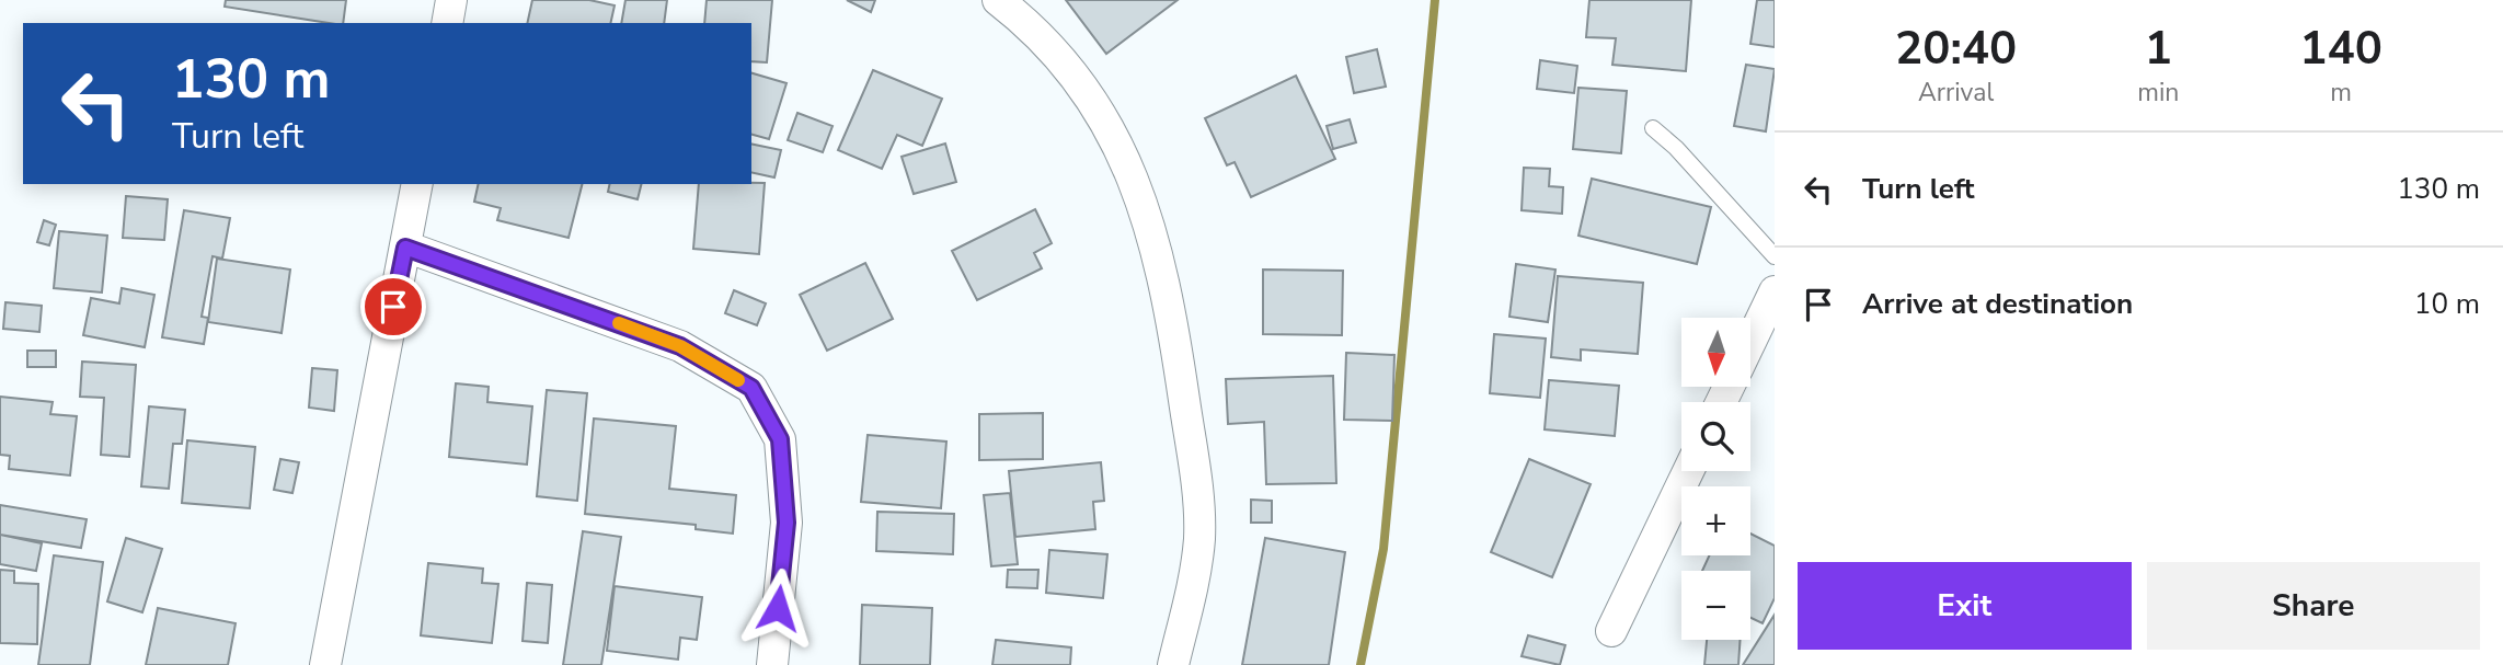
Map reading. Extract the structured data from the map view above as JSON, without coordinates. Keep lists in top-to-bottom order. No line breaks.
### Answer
{"north":"bottom","page":{"eta":["20:40","Arrival","1","min","140","m"],"turn":["130 m","Turn left"],"list":[{"name":"Turn left","value":"130 m"},{"name":"Arrive at destination","value":"10 m"}],"map_buttons":["+","−"],"buttons":["Exit","Share"]}}
